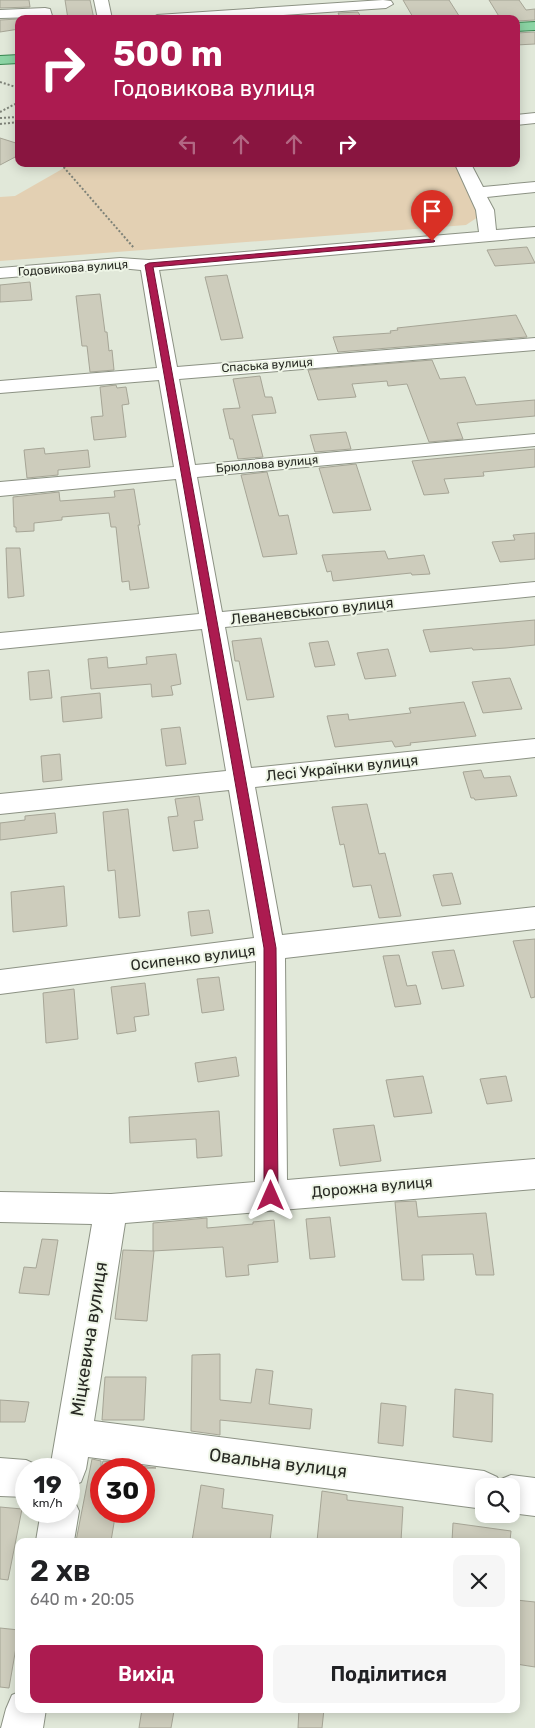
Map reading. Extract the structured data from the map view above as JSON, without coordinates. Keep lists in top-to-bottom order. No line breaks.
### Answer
{"streets":{"street":["Годовикова вулиця","Спаська вулиця","Брюллова вулиця","Леваневського вулиця","Лесі Українки вулиця","Осипенко вулиця","Дорожна вулиця","Міцкевича вулиця","Овальна вулиця"]},"crossings":[["Дорожна вулиця","Міцкевича вулиця"],["Міцкевича вулиця","Овальна вулиця"]],"page":{"turn":["500 m","Годовикова вулиця"],"speed":"19 km/h","limit":"30","heading":["2 хв","640 m · 20:05"],"buttons":["Вихід","Поділитися"]}}
